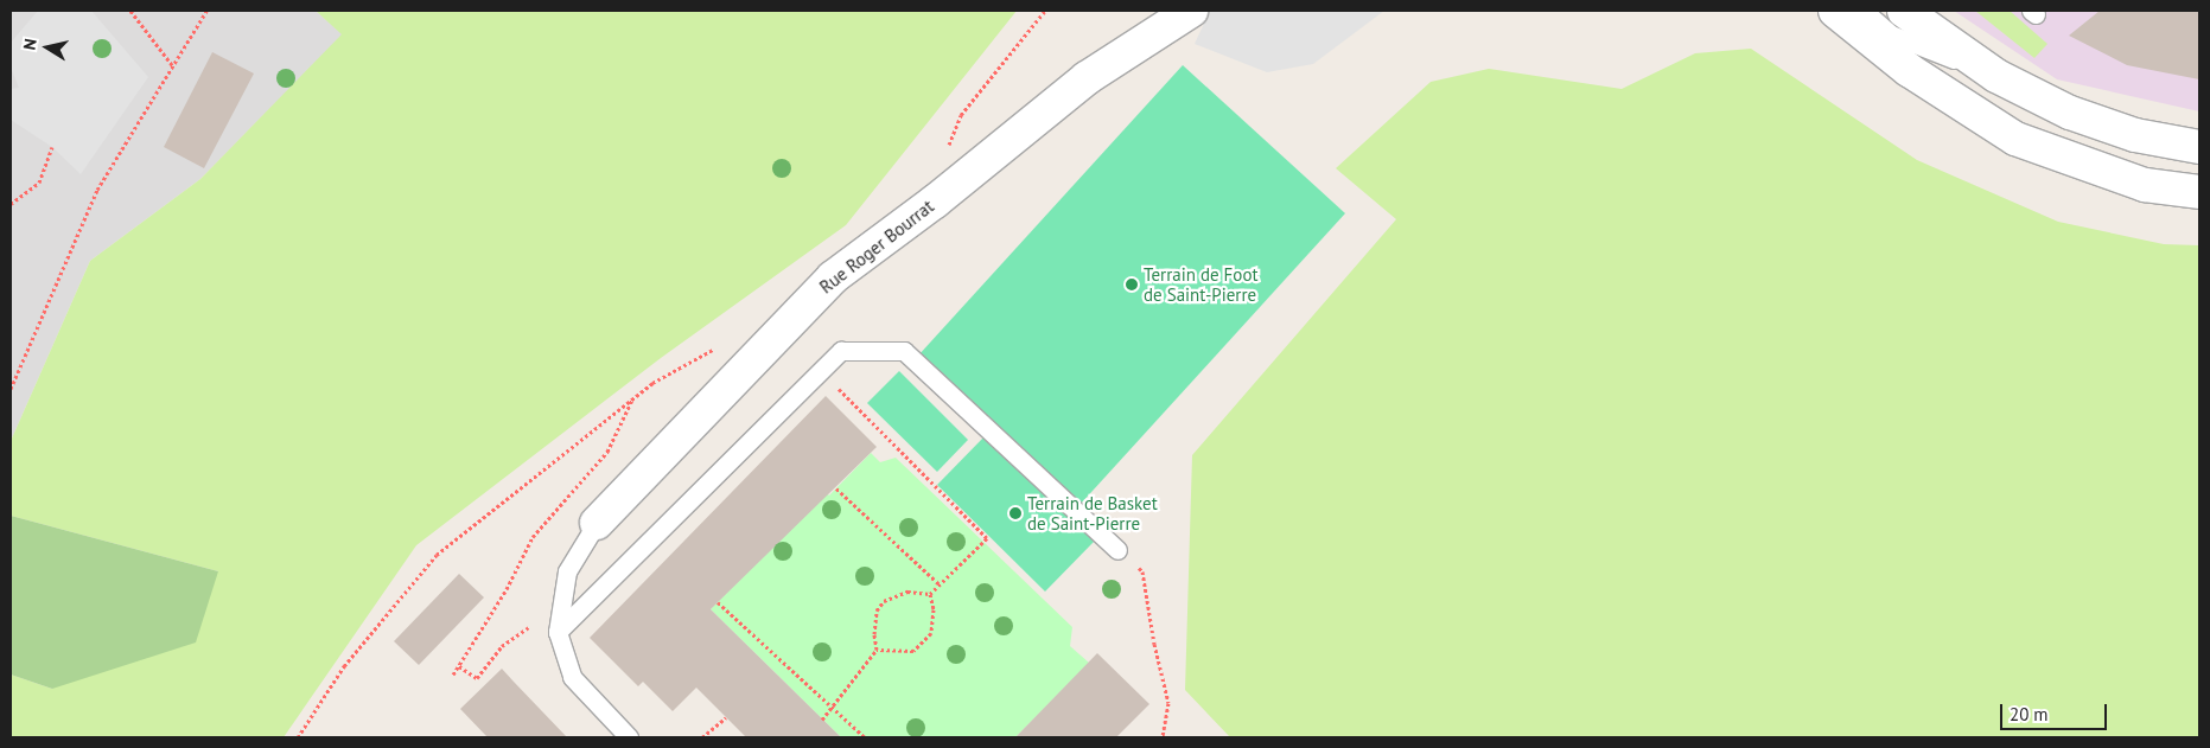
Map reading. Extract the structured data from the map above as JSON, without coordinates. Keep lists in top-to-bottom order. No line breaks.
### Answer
{"streets":{"street":["Rue Roger Bourrat"]},"places":["Terrain de Foot de Saint-Pierre","Terrain de Basket de Saint-Pierre"],"scale_bar":"20 m","north":"left"}
